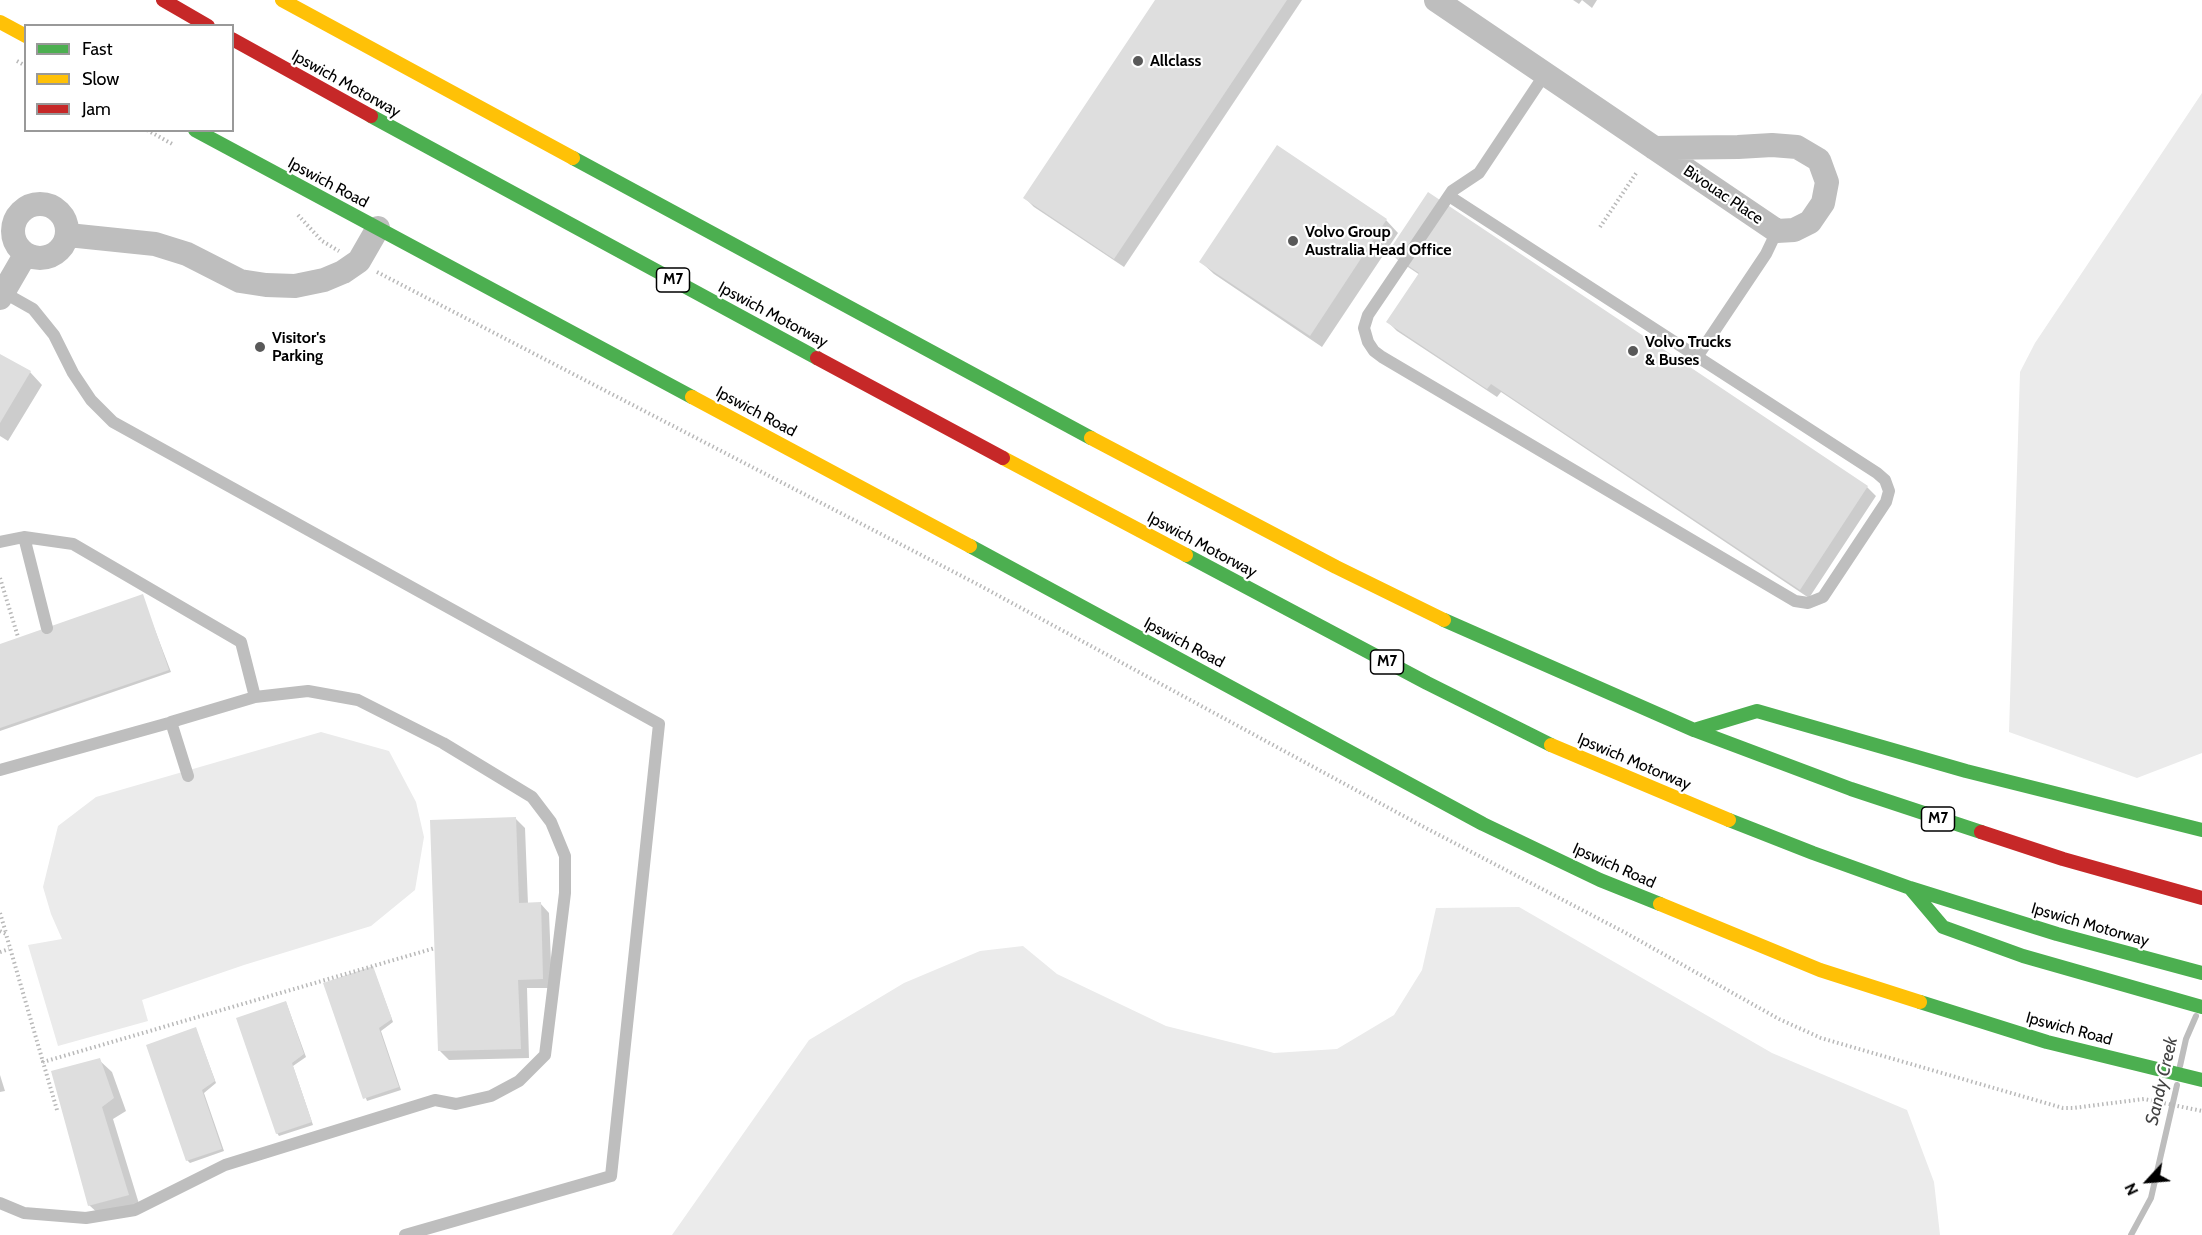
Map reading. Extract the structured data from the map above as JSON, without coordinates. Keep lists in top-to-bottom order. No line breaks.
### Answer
{"streets":{"main road":["Ipswich Motorway","Ipswich Road","M7"],"street":["Bivouac Place"]},"water":["Sandy Creek"],"places":["Allclass","Volvo Group Australia Head Office","Visitor's Parking","Volvo Trucks & Buses"],"legend":["Fast","Slow","Jam"],"north":"bottom left"}
